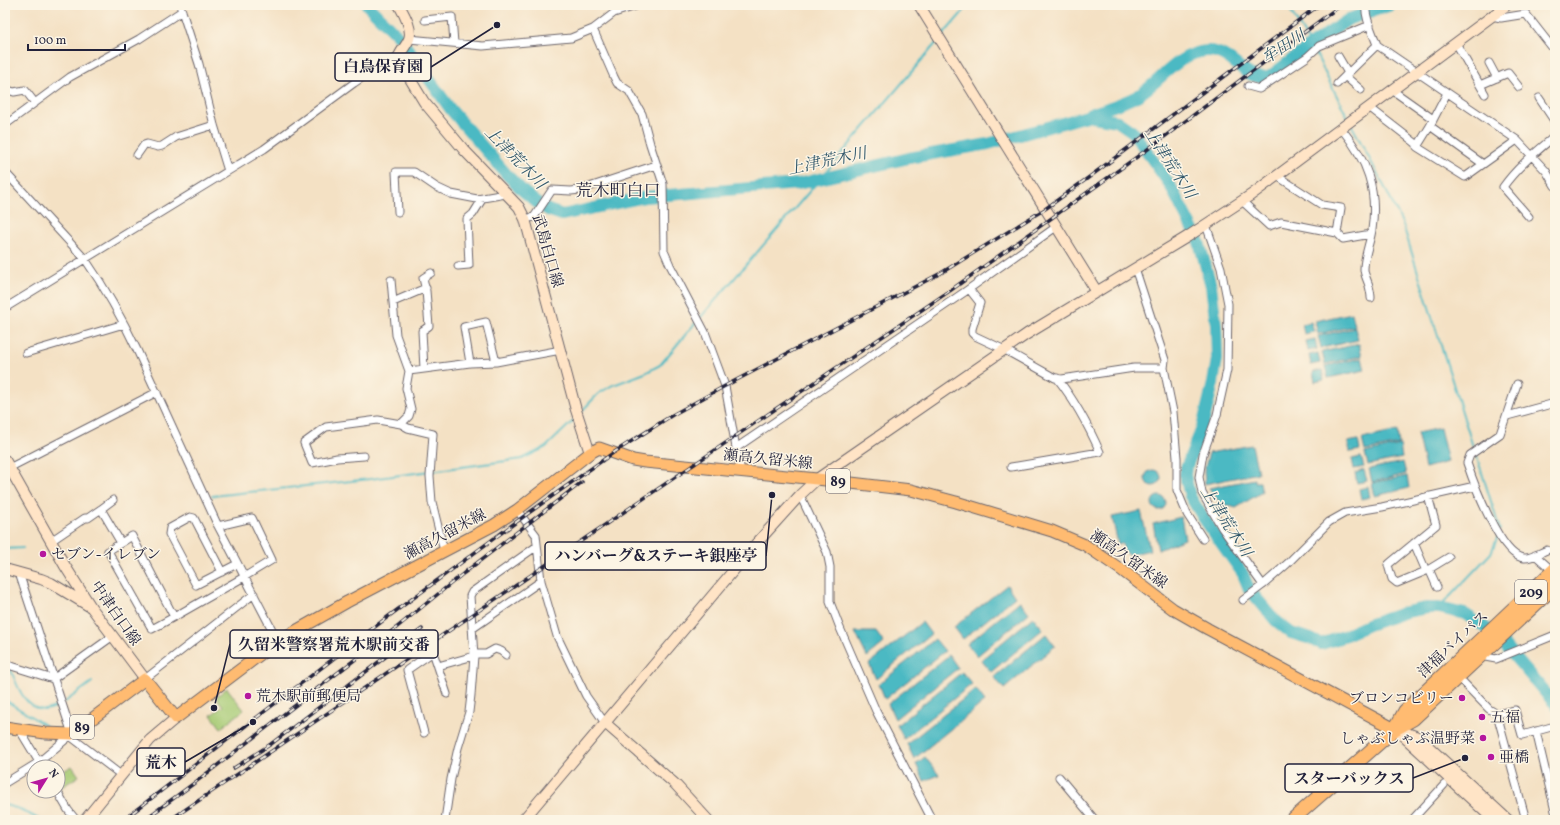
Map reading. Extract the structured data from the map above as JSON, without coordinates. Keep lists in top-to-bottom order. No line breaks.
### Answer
{"streets":{"highway":["209","津福バイパス"],"main road":["瀬高久留米線","89"],"street":["武島白口線","中津白口線"]},"crossings":[["武島白口線","瀬高久留米線"],["瀬高久留米線","209"],["瀬高久留米線","津福バイパス"],["89","中津白口線"],["209","津福バイパス"]],"districts":["荒木町白口"],"water":["牟田川","上津荒木川"],"places":["白鳥保育園","ハンバーグ&ステーキ銀座亭","セブン-イレブン","荒木駅前郵便局","ブロンコビリー","久留米警察署荒木駅前交番","五福","荒木","しゃぶしゃぶ温野菜","亜橋","スターバックス"],"scale_bar":"100 m","north":"top right"}
